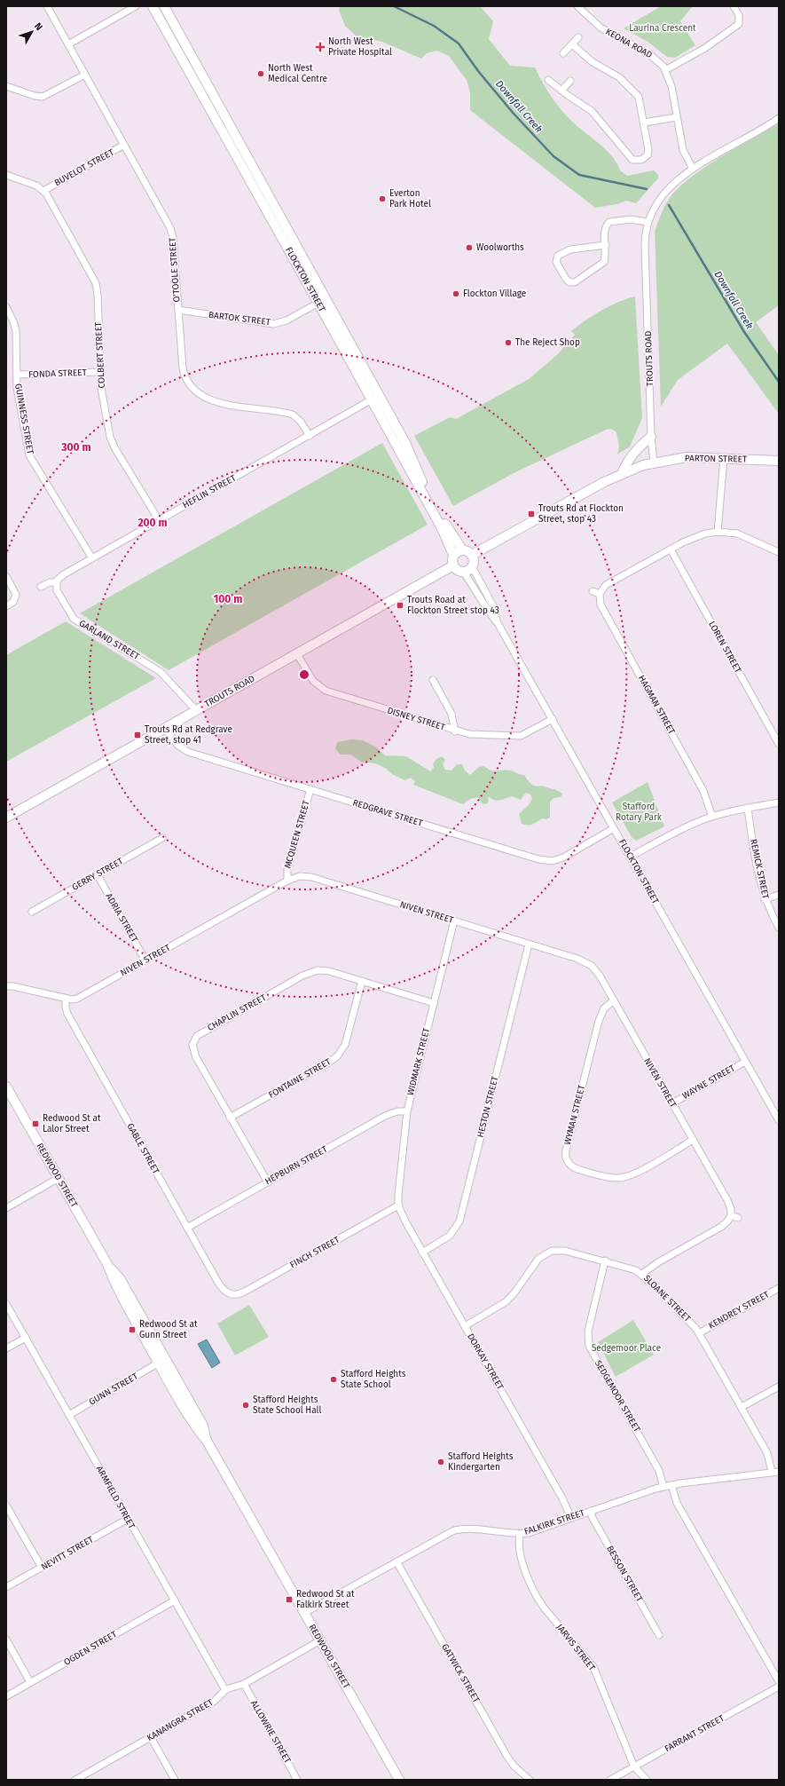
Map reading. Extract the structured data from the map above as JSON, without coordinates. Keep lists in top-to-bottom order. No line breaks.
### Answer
{"streets":{"street":["KEONA ROAD","BUVELOT STREET","O'TOOLE STREET","FLOCKTON STREET","BARTOK STREET","COLBERT STREET","TROUTS ROAD","FONDA STREET","GUINNESS STREET","PARTON STREET","HEFLIN STREET","GARLAND STREET","LOREN STREET","HAGMAN STREET","DISNEY STREET","REDGRAVE STREET","MCQUEEN STREET","REMICK STREET","GERRY STREET","NIVEN STREET","ADRIA STREET","CHAPLIN STREET","WIDMARK STREET","FONTAINE STREET","WAYNE STREET","HESTON STREET","WYMAN STREET","GABLE STREET","HEPBURN STREET","REDWOOD STREET","FINCH STREET","SLOANE STREET","KENDREY STREET","DORKAY STREET","GUNN STREET","SEDGEMOOR STREET","ARMFIELD STREET","FALKIRK STREET","NEVITT STREET","BESSON STREET","JARVIS STREET","OGDEN STREET","GATWICK STREET","KANANGRA STREET","ALLOWRIE STREET","FARRANT STREET"]},"crossings":[["KEONA ROAD","TROUTS ROAD"],["BUVELOT STREET","O'TOOLE STREET"],["BUVELOT STREET","COLBERT STREET"],["O'TOOLE STREET","BARTOK STREET"],["O'TOOLE STREET","HEFLIN STREET"],["FLOCKTON STREET","BARTOK STREET"],["FLOCKTON STREET","TROUTS ROAD"],["FLOCKTON STREET","HEFLIN STREET"],["FLOCKTON STREET","DISNEY STREET"],["FLOCKTON STREET","REDGRAVE STREET"],["FLOCKTON STREET","WAYNE STREET"],["COLBERT STREET","FONDA STREET"],["COLBERT STREET","HEFLIN STREET"],["TROUTS ROAD","PARTON STREET"],["TROUTS ROAD","GARLAND STREET"],["TROUTS ROAD","DISNEY STREET"],["TROUTS ROAD","REDGRAVE STREET"],["FONDA STREET","GUINNESS STREET"],["GUINNESS STREET","HEFLIN STREET"],["HEFLIN STREET","GARLAND STREET"],["REDGRAVE STREET","MCQUEEN STREET"],["MCQUEEN STREET","NIVEN STREET"],["GERRY STREET","ADRIA STREET"],["NIVEN STREET","ADRIA STREET"],["NIVEN STREET","WIDMARK STREET"],["NIVEN STREET","WAYNE STREET"],["NIVEN STREET","HESTON STREET"],["NIVEN STREET","WYMAN STREET"],["NIVEN STREET","GABLE STREET"],["CHAPLIN STREET","WIDMARK STREET"],["CHAPLIN STREET","FONTAINE STREET"],["CHAPLIN STREET","HEPBURN STREET"],["WIDMARK STREET","HEPBURN STREET"],["WIDMARK STREET","FINCH STREET"],["WIDMARK STREET","DORKAY STREET"],["HESTON STREET","DORKAY STREET"],["GABLE STREET","HEPBURN STREET"],["GABLE STREET","FINCH STREET"],["REDWOOD STREET","GUNN STREET"],["REDWOOD STREET","FALKIRK STREET"],["REDWOOD STREET","KANANGRA STREET"],["FINCH STREET","DORKAY STREET"],["SLOANE STREET","KENDREY STREET"],["SLOANE STREET","DORKAY STREET"],["SLOANE STREET","SEDGEMOOR STREET"],["SLOANE STREET","FALKIRK STREET"],["DORKAY STREET","FALKIRK STREET"],["GUNN STREET","ARMFIELD STREET"],["SEDGEMOOR STREET","FALKIRK STREET"],["ARMFIELD STREET","NEVITT STREET"],["ARMFIELD STREET","OGDEN STREET"],["ARMFIELD STREET","KANANGRA STREET"],["FALKIRK STREET","BESSON STREET"],["FALKIRK STREET","JARVIS STREET"],["FALKIRK STREET","GATWICK STREET"],["JARVIS STREET","FARRANT STREET"],["KANANGRA STREET","ALLOWRIE STREET"]],"water":["Downfall Creek"],"parks":["Laurina Crescent","Stafford Rotary Park","Sedgemoor Place"],"places":{"health":["North West Private Hospital"],"other":["North West Medical Centre","Everton Park Hotel","Woolworths","Flockton Village","The Reject Shop","Stafford Heights State School","Stafford Heights State School Hall","Stafford Heights Kindergarten"],"transit":["Trouts Rd at Flockton Street, stop 43","Trouts Road at Flockton Street stop 43","Trouts Rd at Redgrave Street, stop 41","Redwood St at Lalor Street","Redwood St at Gunn Street","Redwood St at Falkirk Street"]},"north":"top right","rings":["300 m","200 m","100 m"]}
